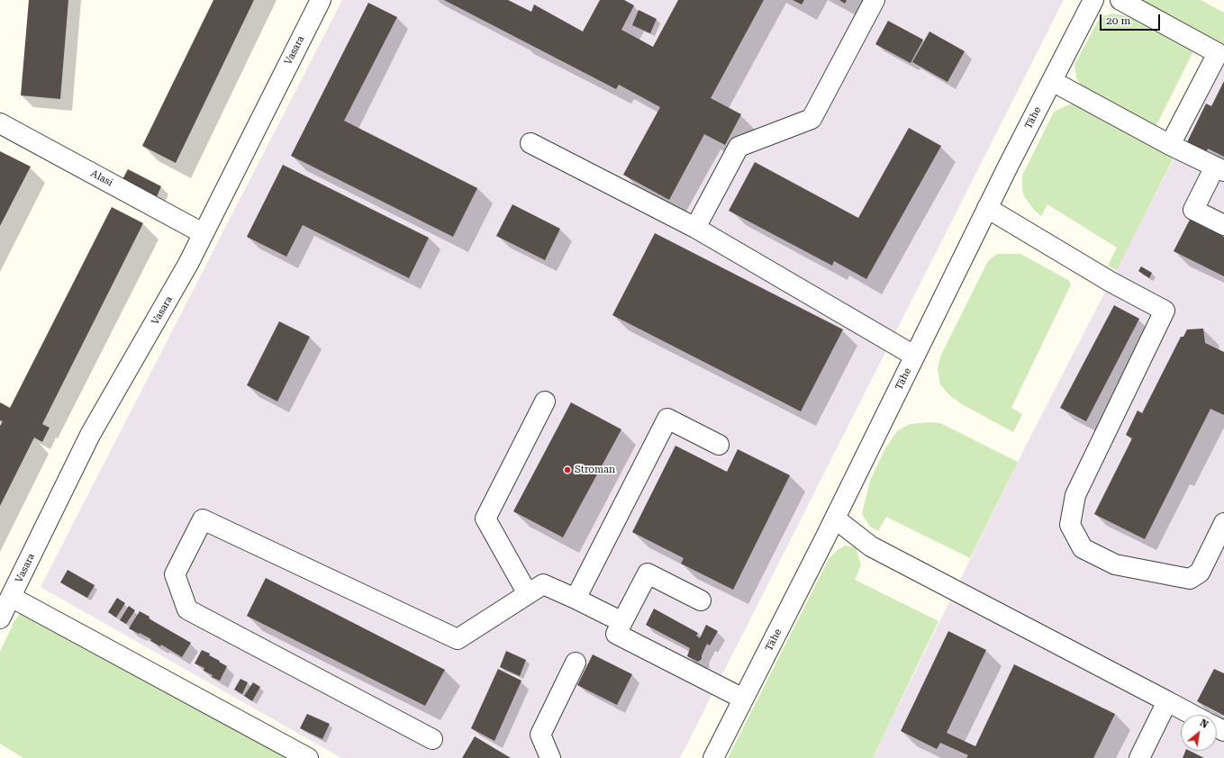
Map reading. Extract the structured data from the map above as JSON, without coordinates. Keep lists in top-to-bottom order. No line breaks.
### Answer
{"streets":{"street":["Vasara","Tähe","Alasi"]},"crossings":[["Vasara","Alasi"]],"places":["Stroman"],"scale_bar":"20 m","north":"top right"}
